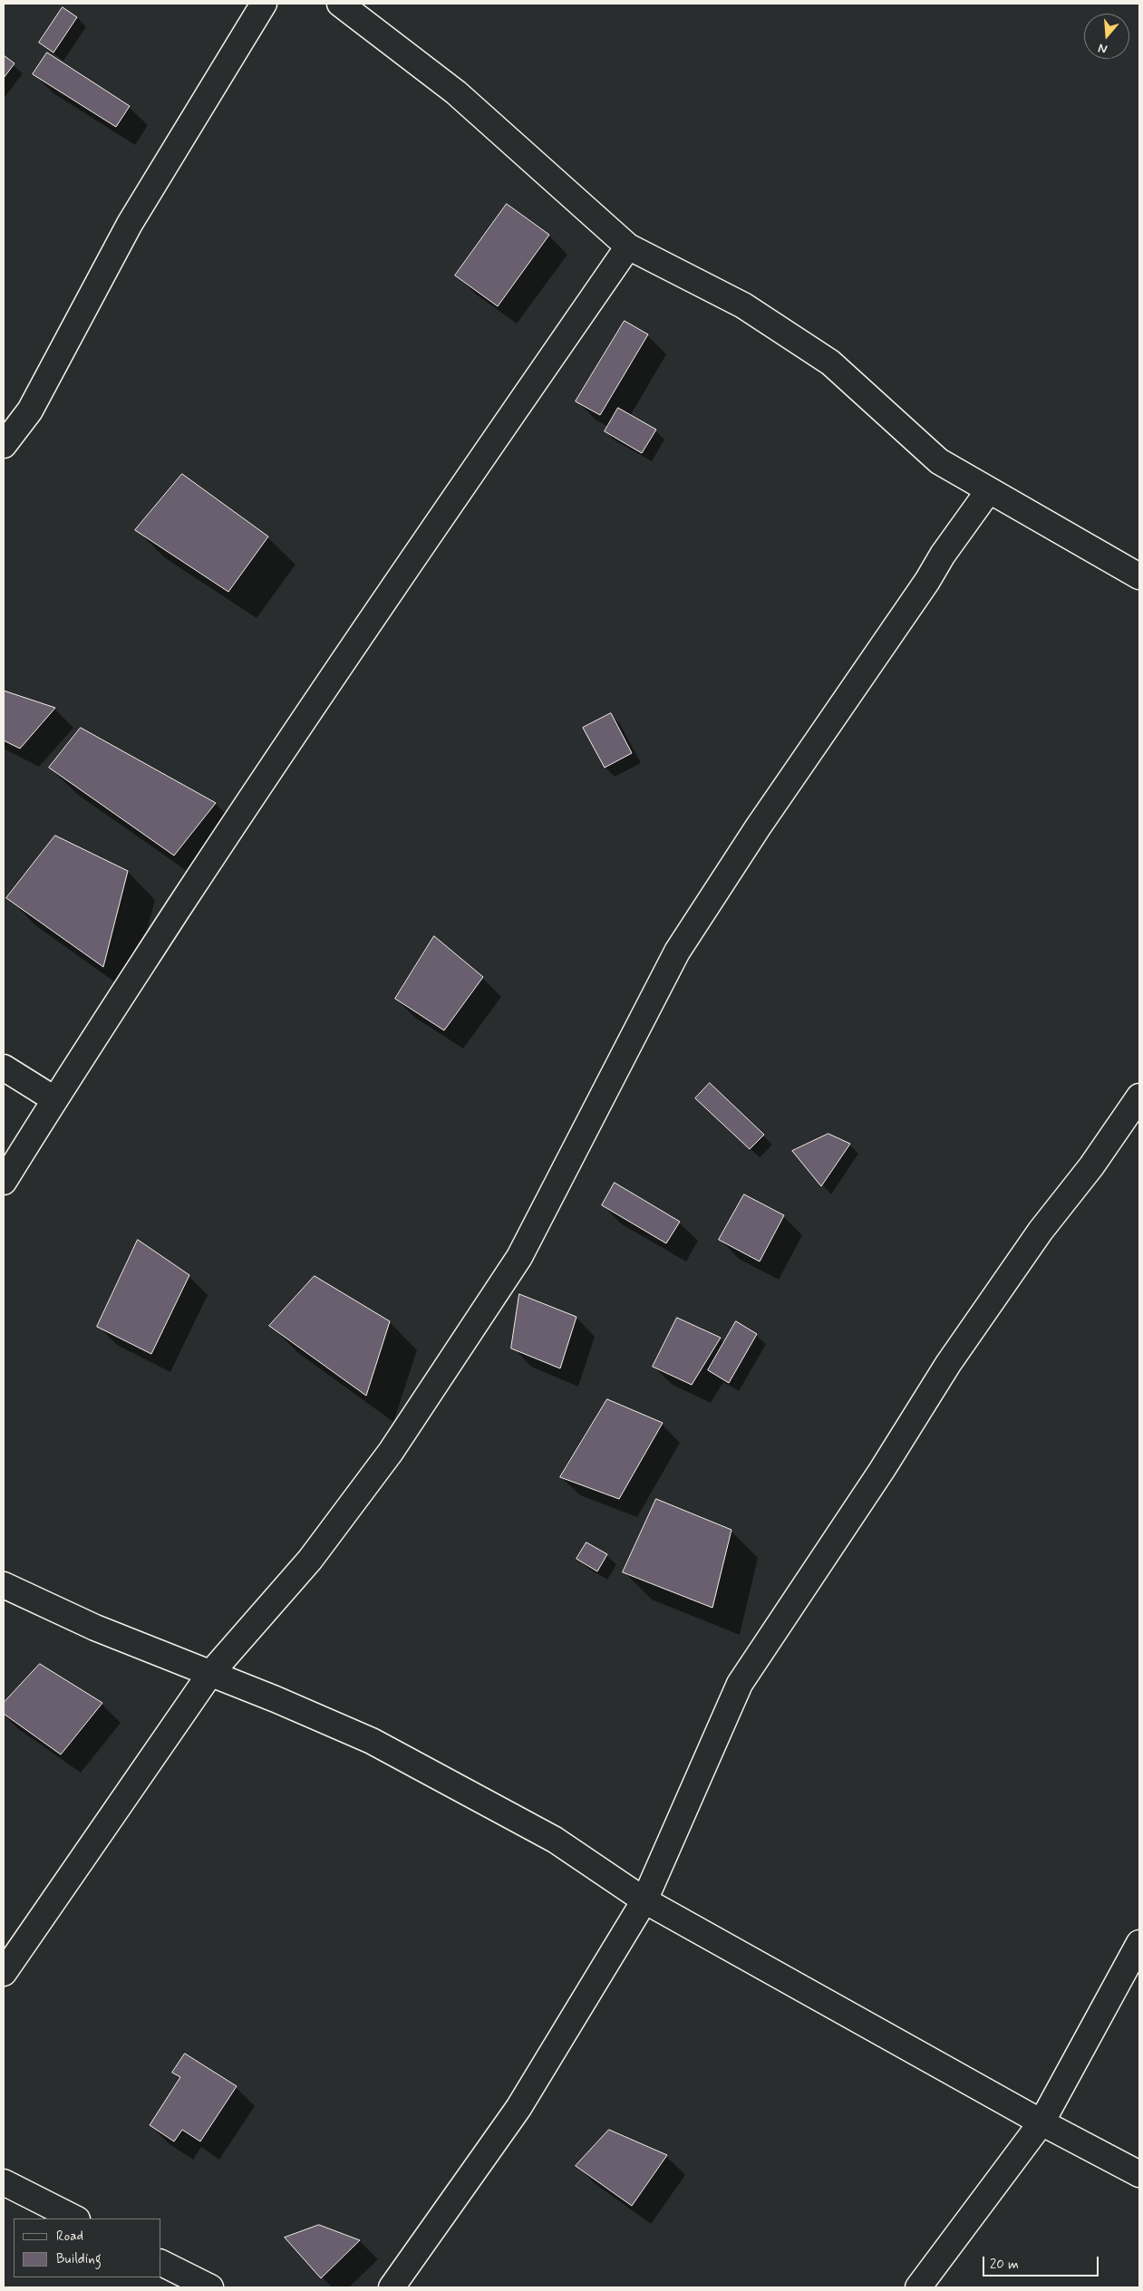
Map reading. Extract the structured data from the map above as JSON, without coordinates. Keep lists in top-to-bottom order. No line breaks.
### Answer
{"legend":["Road","Building"],"scale_bar":"20 m","north":"bottom"}
